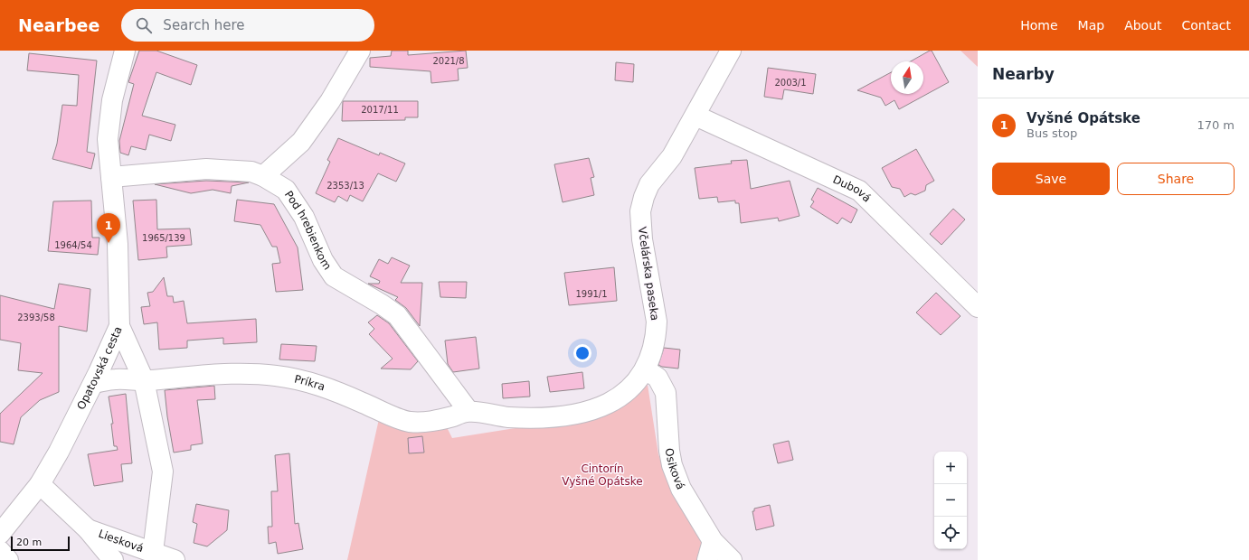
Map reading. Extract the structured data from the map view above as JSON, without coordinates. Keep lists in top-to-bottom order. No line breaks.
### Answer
{"streets":{"street":["Dubová","Pod hrebienkom","Včelárska paseka","Opatovská cesta","Príkra","Osiková","Liesková"]},"crossings":[["Dubová","Včelárska paseka"],["Pod hrebienkom","Včelárska paseka"],["Pod hrebienkom","Opatovská cesta"],["Pod hrebienkom","Príkra"],["Včelárska paseka","Príkra"],["Včelárska paseka","Osiková"],["Opatovská cesta","Príkra"]],"parks":["Cintorín Vyšné Opátske"],"house_numbers":["2021/8","2003/1","2017/11","2353/13","1965/139","1964/54","1991/1","2393/58"],"scale_bar":"20 m","north":"top","page":{"header":"Nearbee","search":"Search here","nav":["Home","Map","About","Contact"],"heading":"Nearby","list":[{"mark":"1","name":"Vyšné Opátske","note":"Bus stop","value":"170 m"}],"buttons":["Save","Share"],"pins":"1","map_buttons":["+","−"],"scale":"20 m"}}
